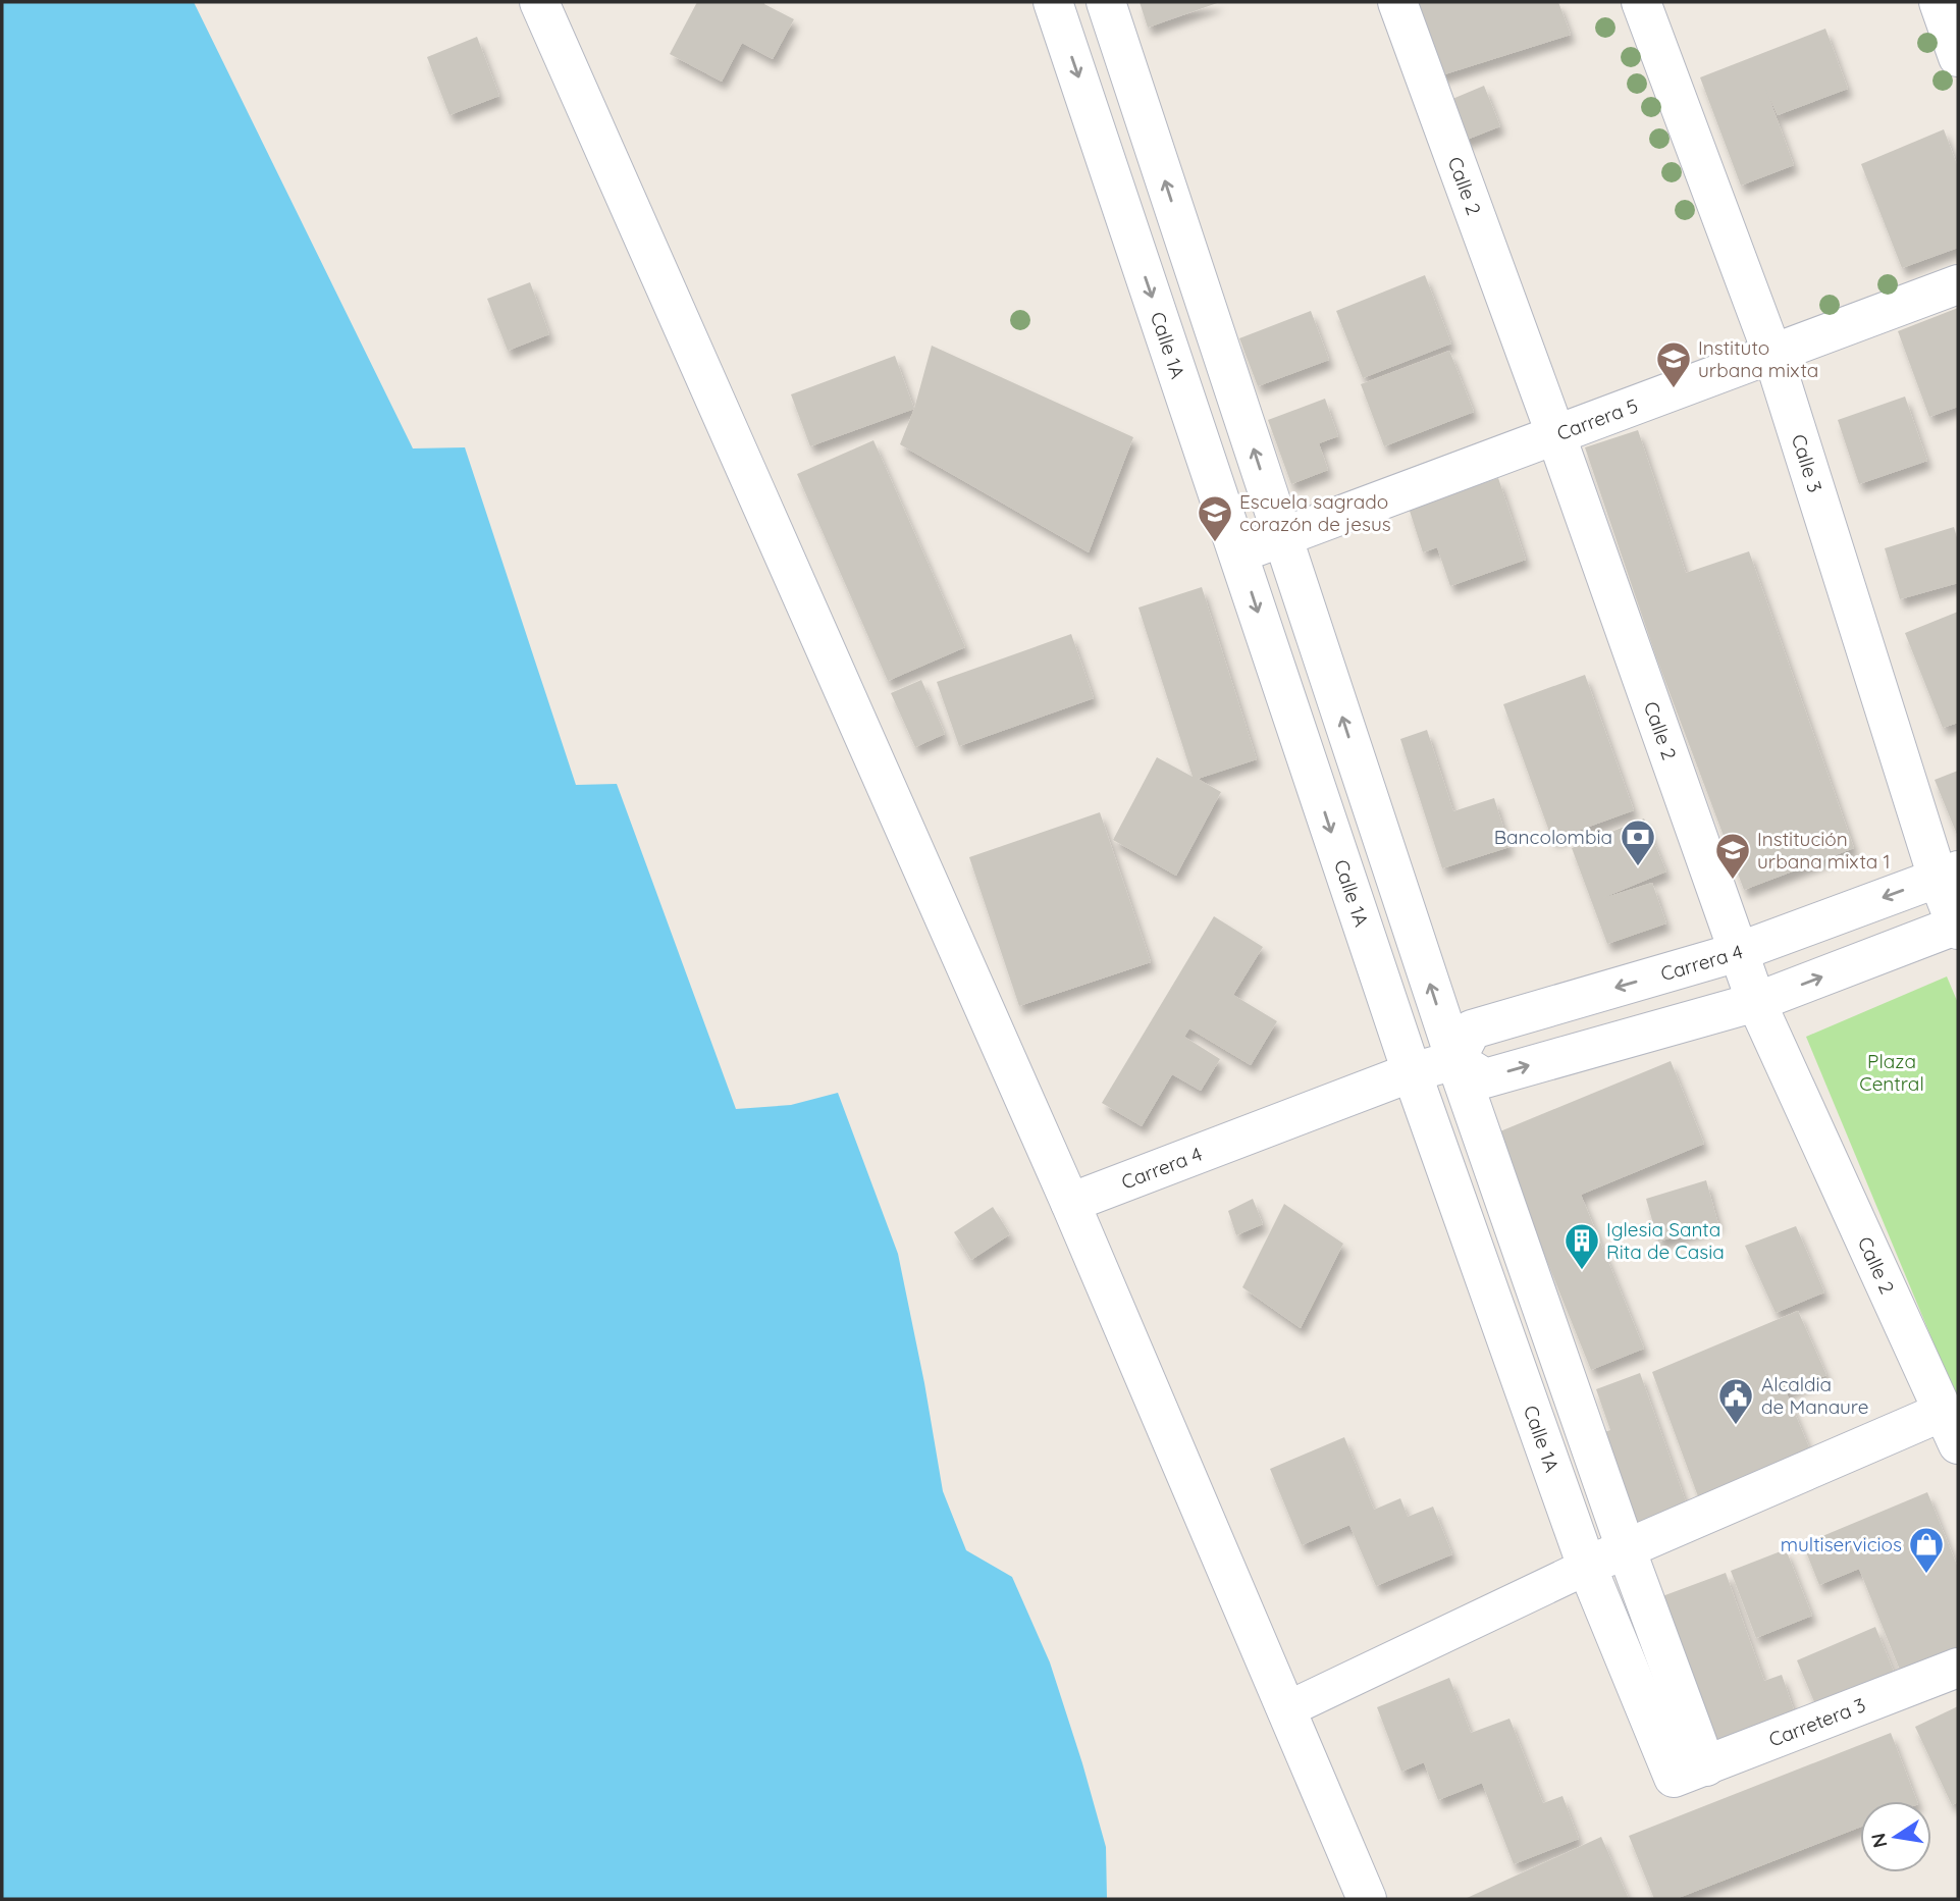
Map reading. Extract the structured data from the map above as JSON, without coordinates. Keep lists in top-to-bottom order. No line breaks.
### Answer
{"streets":{"street":["Calle 2","Calle 1A","Carrera 5","Calle 3","Carrera 4","Carretera 3"]},"crossings":[["Calle 2","Carrera 5"],["Calle 2","Carrera 4"],["Calle 1A","Carrera 5"],["Calle 1A","Carrera 4"],["Calle 1A","Carretera 3"],["Carrera 5","Calle 3"],["Calle 3","Carrera 4"]],"parks":["Plaza Central"],"places":{"school or university":["Instituto urbana mixta","Escuela sagrado corazón de jesus","Institución urbana mixta 1"],"bank":["Bancolombia"],"building":["Iglesia Santa Rita de Casia"],"public building":["Alcaldia de Manaure"],"shop":["multiservicios"]},"north":"left"}
